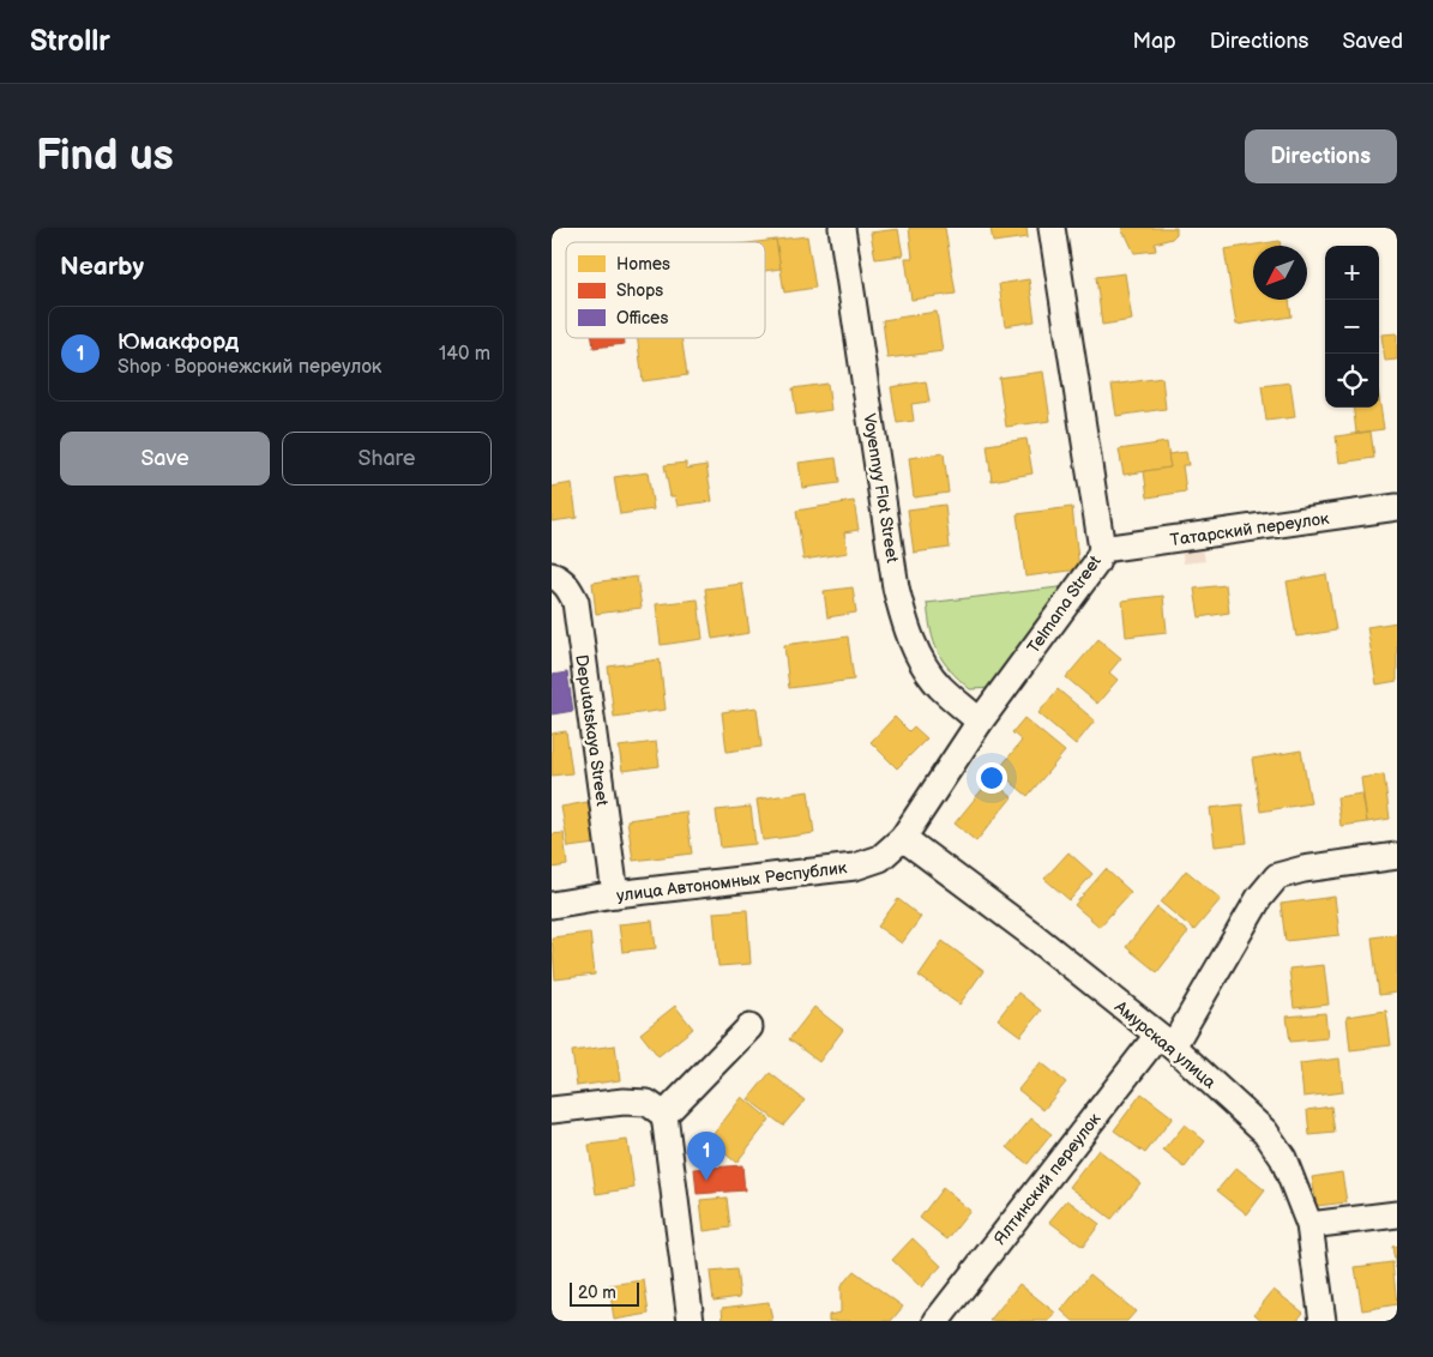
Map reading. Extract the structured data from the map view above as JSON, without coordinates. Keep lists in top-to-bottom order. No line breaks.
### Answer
{"streets":{"street":["Voyennyy Flot Street","Татарский переулок","Telmana Street","Deputatskaya Street","улица Автономных Республик","Амурская улица","Ялтинский переулок"]},"crossings":[["Voyennyy Flot Street","Telmana Street"],["Татарский переулок","Telmana Street"],["Telmana Street","улица Автономных Республик"],["Telmana Street","Амурская улица"],["Deputatskaya Street","улица Автономных Республик"],["улица Автономных Республик","Амурская улица"],["Амурская улица","Ялтинский переулок"]],"legend":["Homes","Shops","Offices"],"scale_bar":"20 m","north":"bottom left","page":{"header":"Strollr","nav":["Map","Directions","Saved"],"buttons":["Directions",["Save","Share"]],"title":"Find us","heading":"Nearby","map_buttons":["+","−"],"list":[{"mark":"1","name":"Юмакфорд","note":"Shop · Воронежский переулок","value":"140 m"}],"pins":"1","scale":"20 m"}}
